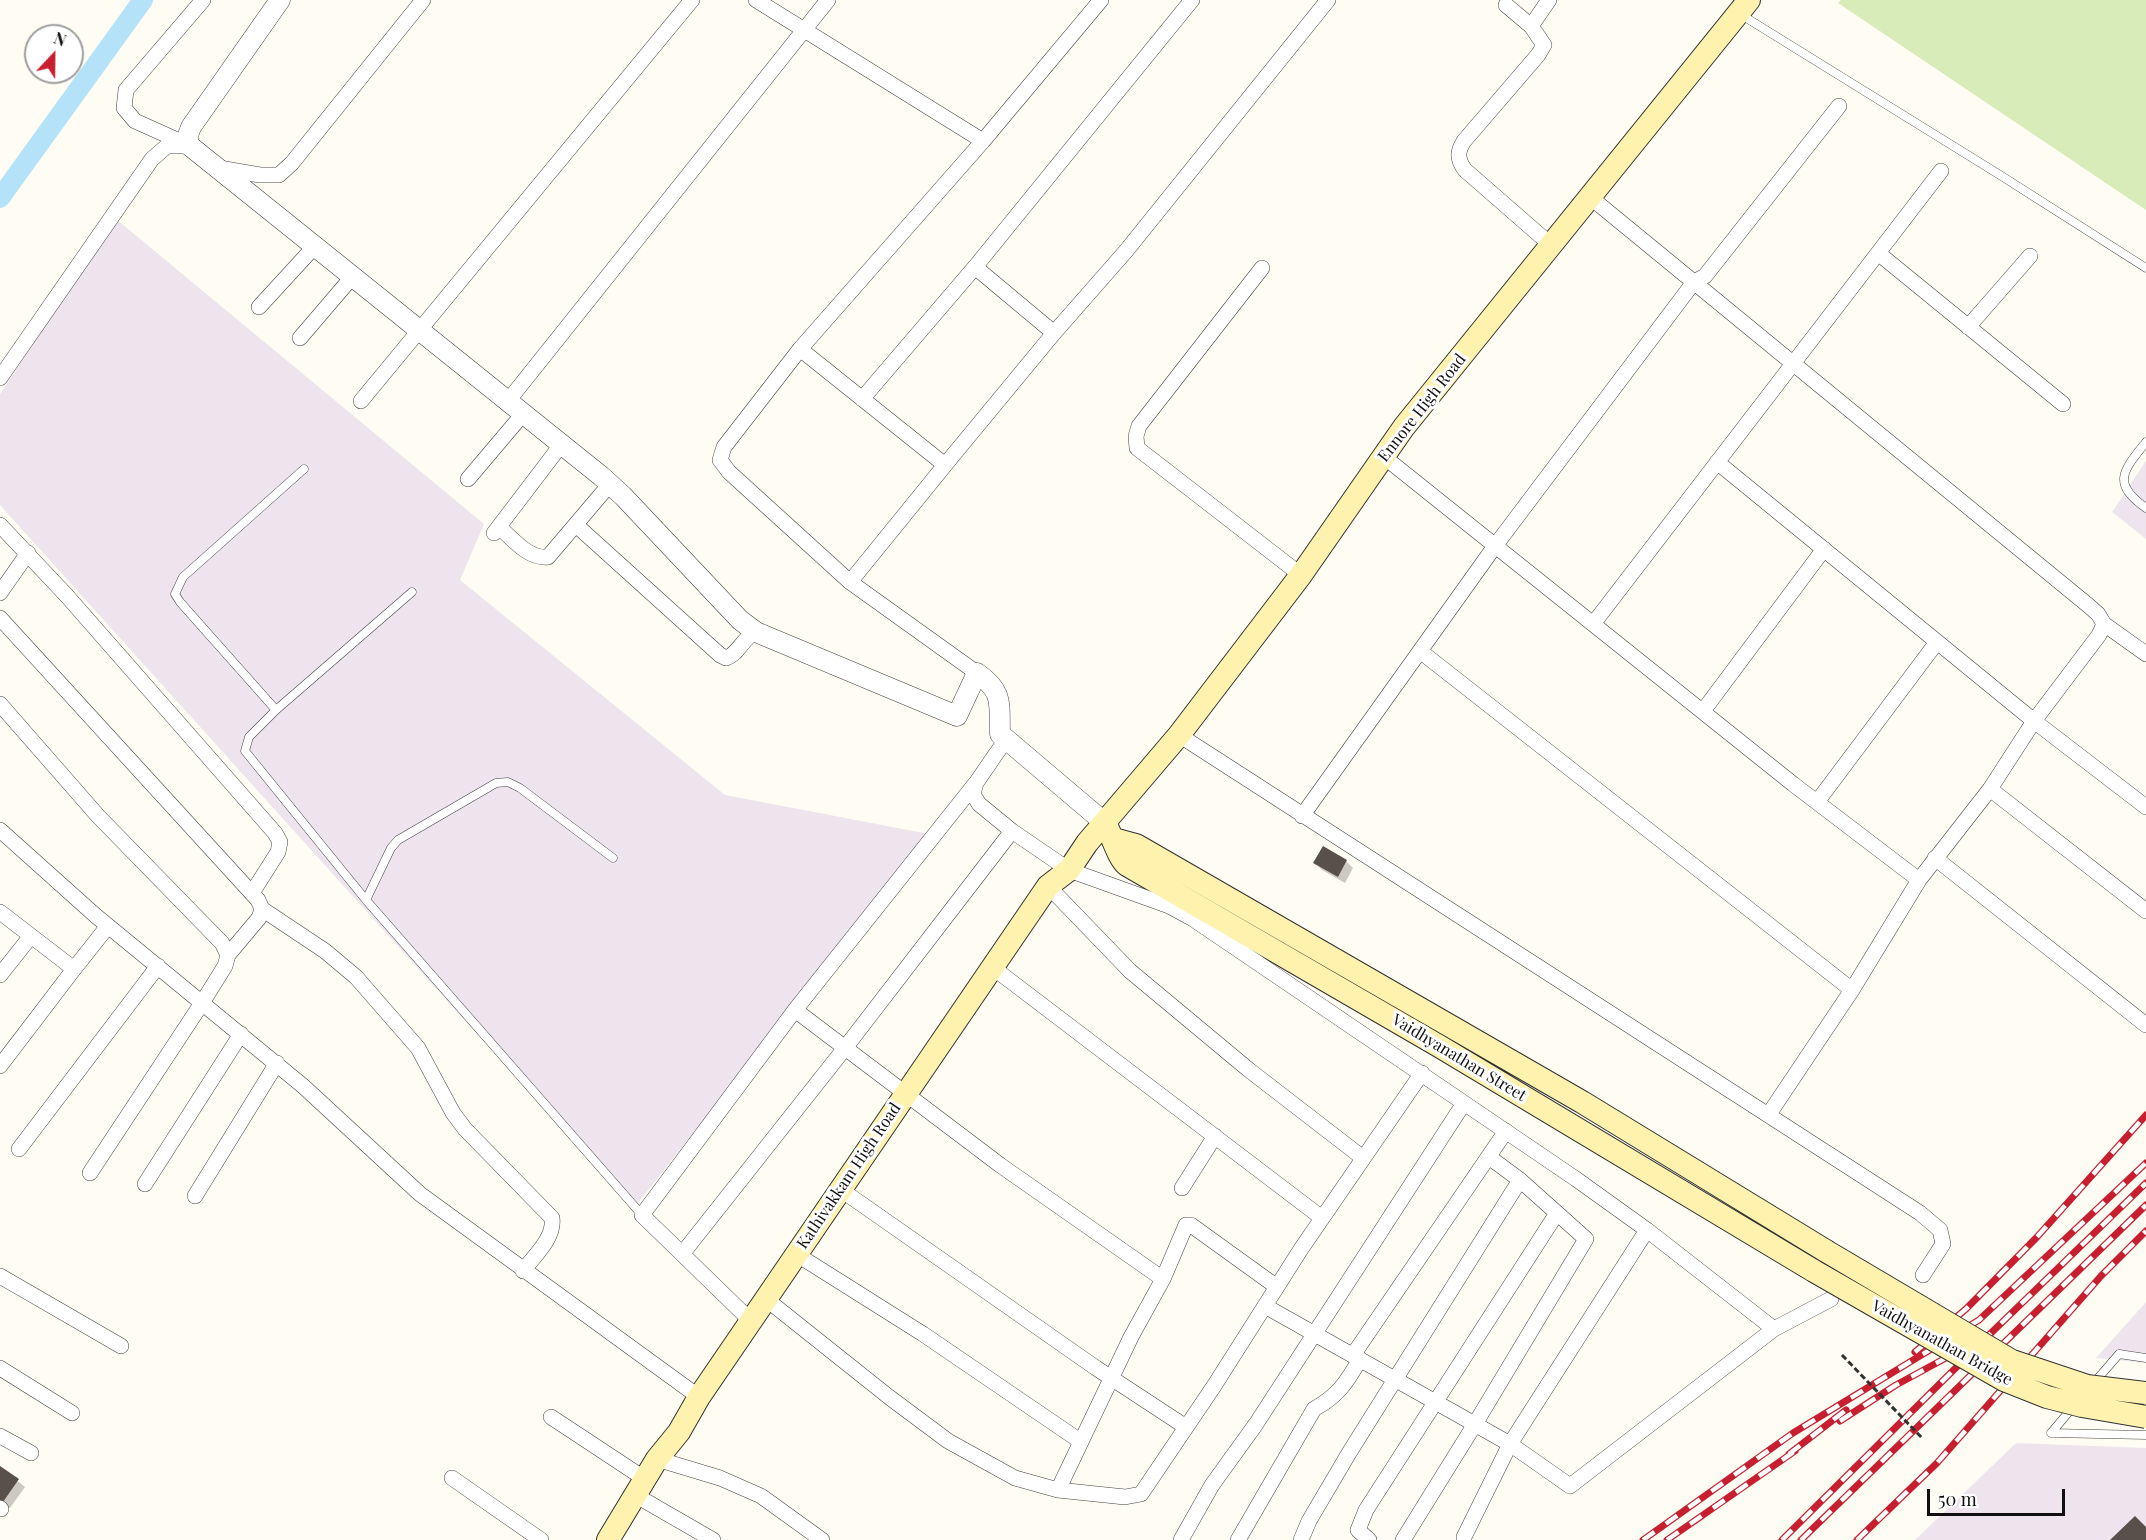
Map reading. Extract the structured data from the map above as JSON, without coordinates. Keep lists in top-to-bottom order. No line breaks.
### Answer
{"streets":{"main road":["Ennore High Road","Vaidhyanathan Street","Kathivakkam High Road","Vaidhyanathan Bridge"]},"crossings":[["Ennore High Road","Vaidhyanathan Street"],["Ennore High Road","Kathivakkam High Road"],["Vaidhyanathan Street","Kathivakkam High Road"],["Vaidhyanathan Street","Vaidhyanathan Bridge"]],"scale_bar":"50 m","north":"top"}
